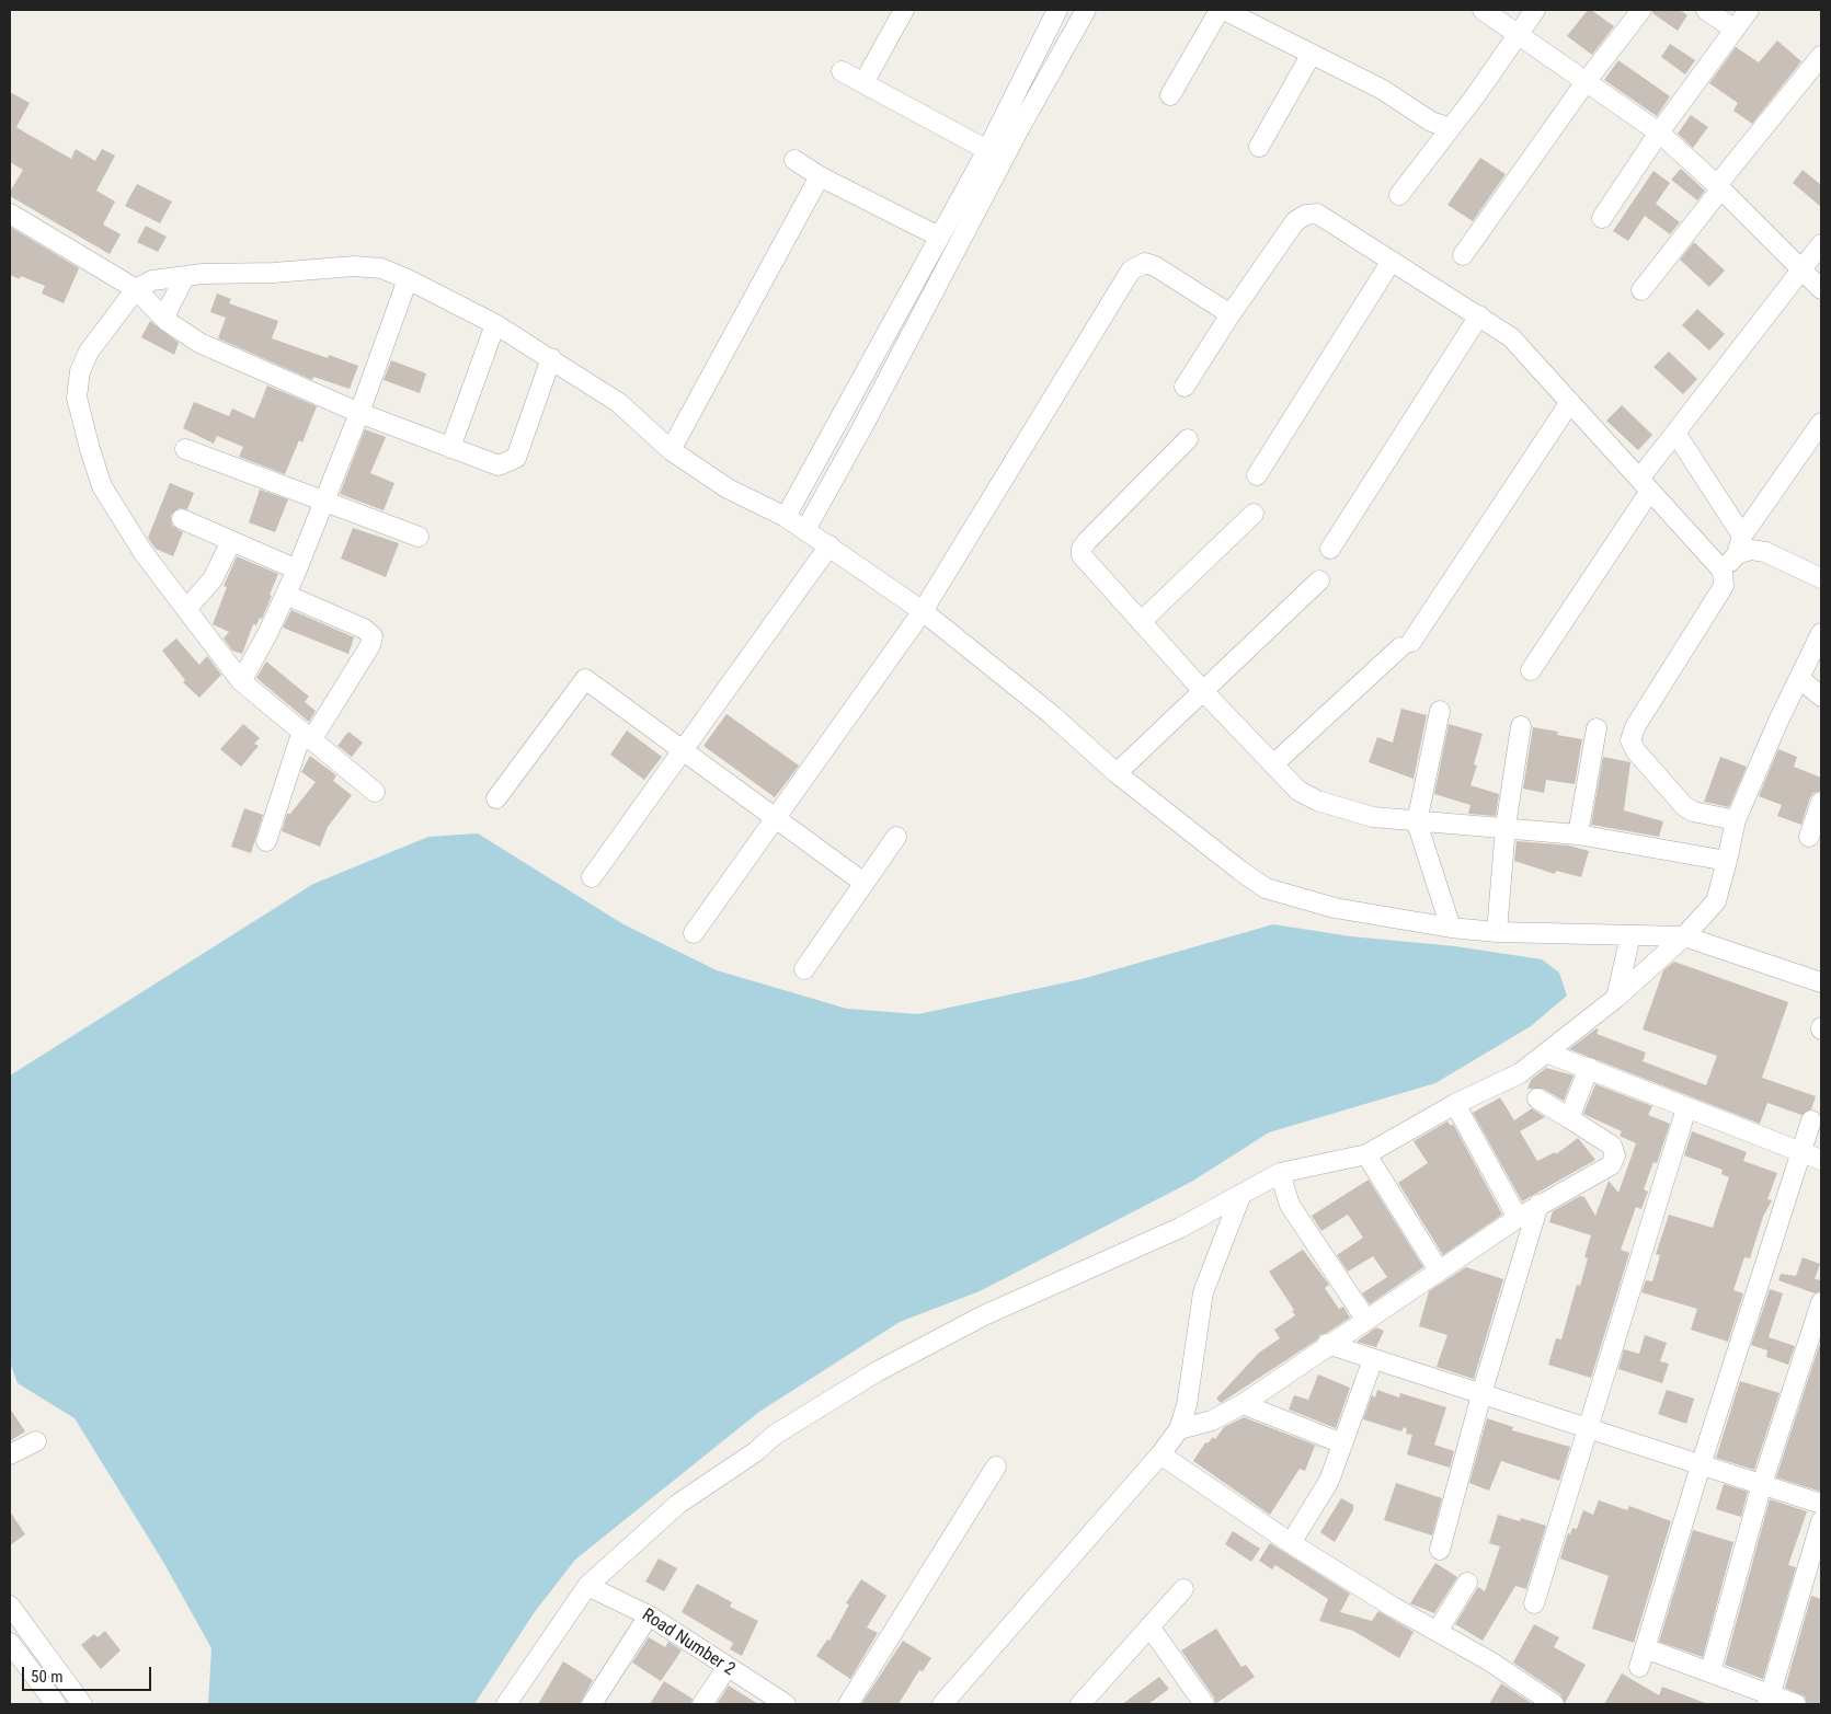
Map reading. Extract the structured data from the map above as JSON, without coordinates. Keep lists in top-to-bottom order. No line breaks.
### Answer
{"streets":{"street":["Road Number 2"]},"scale_bar":"50 m"}
